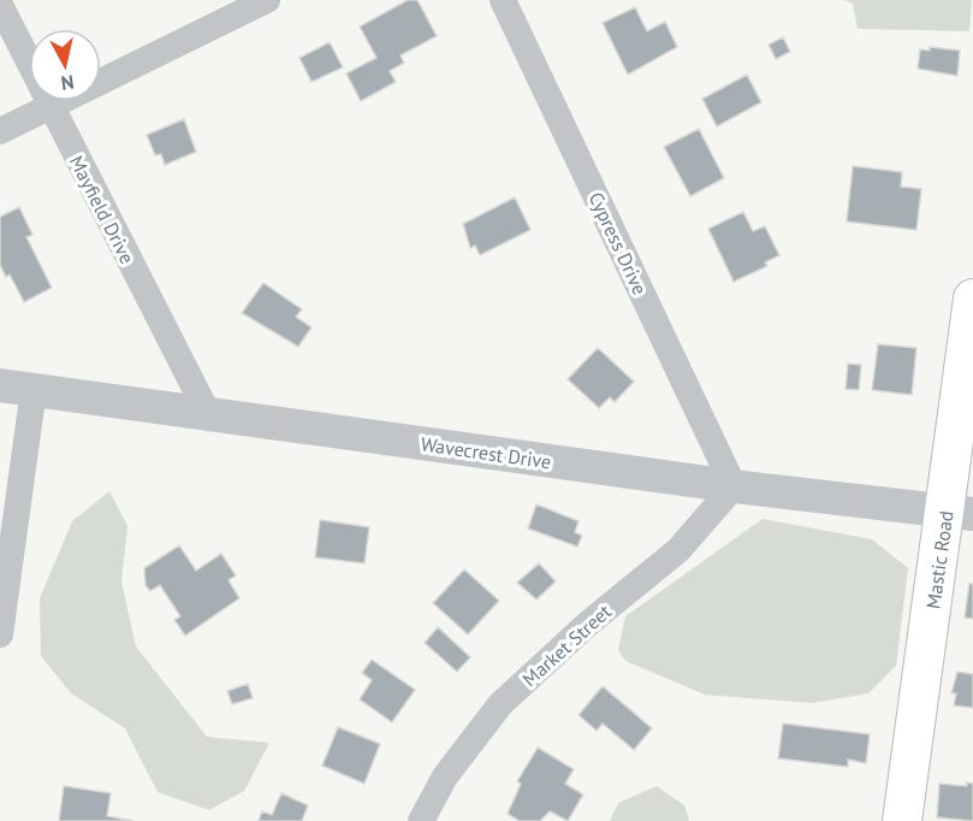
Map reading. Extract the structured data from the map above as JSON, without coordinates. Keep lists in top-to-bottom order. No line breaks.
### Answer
{"streets":{"main road":["Mastic Road"],"street":["Mayfield Drive","Cypress Drive","Wavecrest Drive","Market Street"]},"crossings":[["Mayfield Drive","Wavecrest Drive"],["Cypress Drive","Wavecrest Drive"],["Cypress Drive","Market Street"],["Wavecrest Drive","Mastic Road"],["Wavecrest Drive","Market Street"]],"north":"bottom"}
